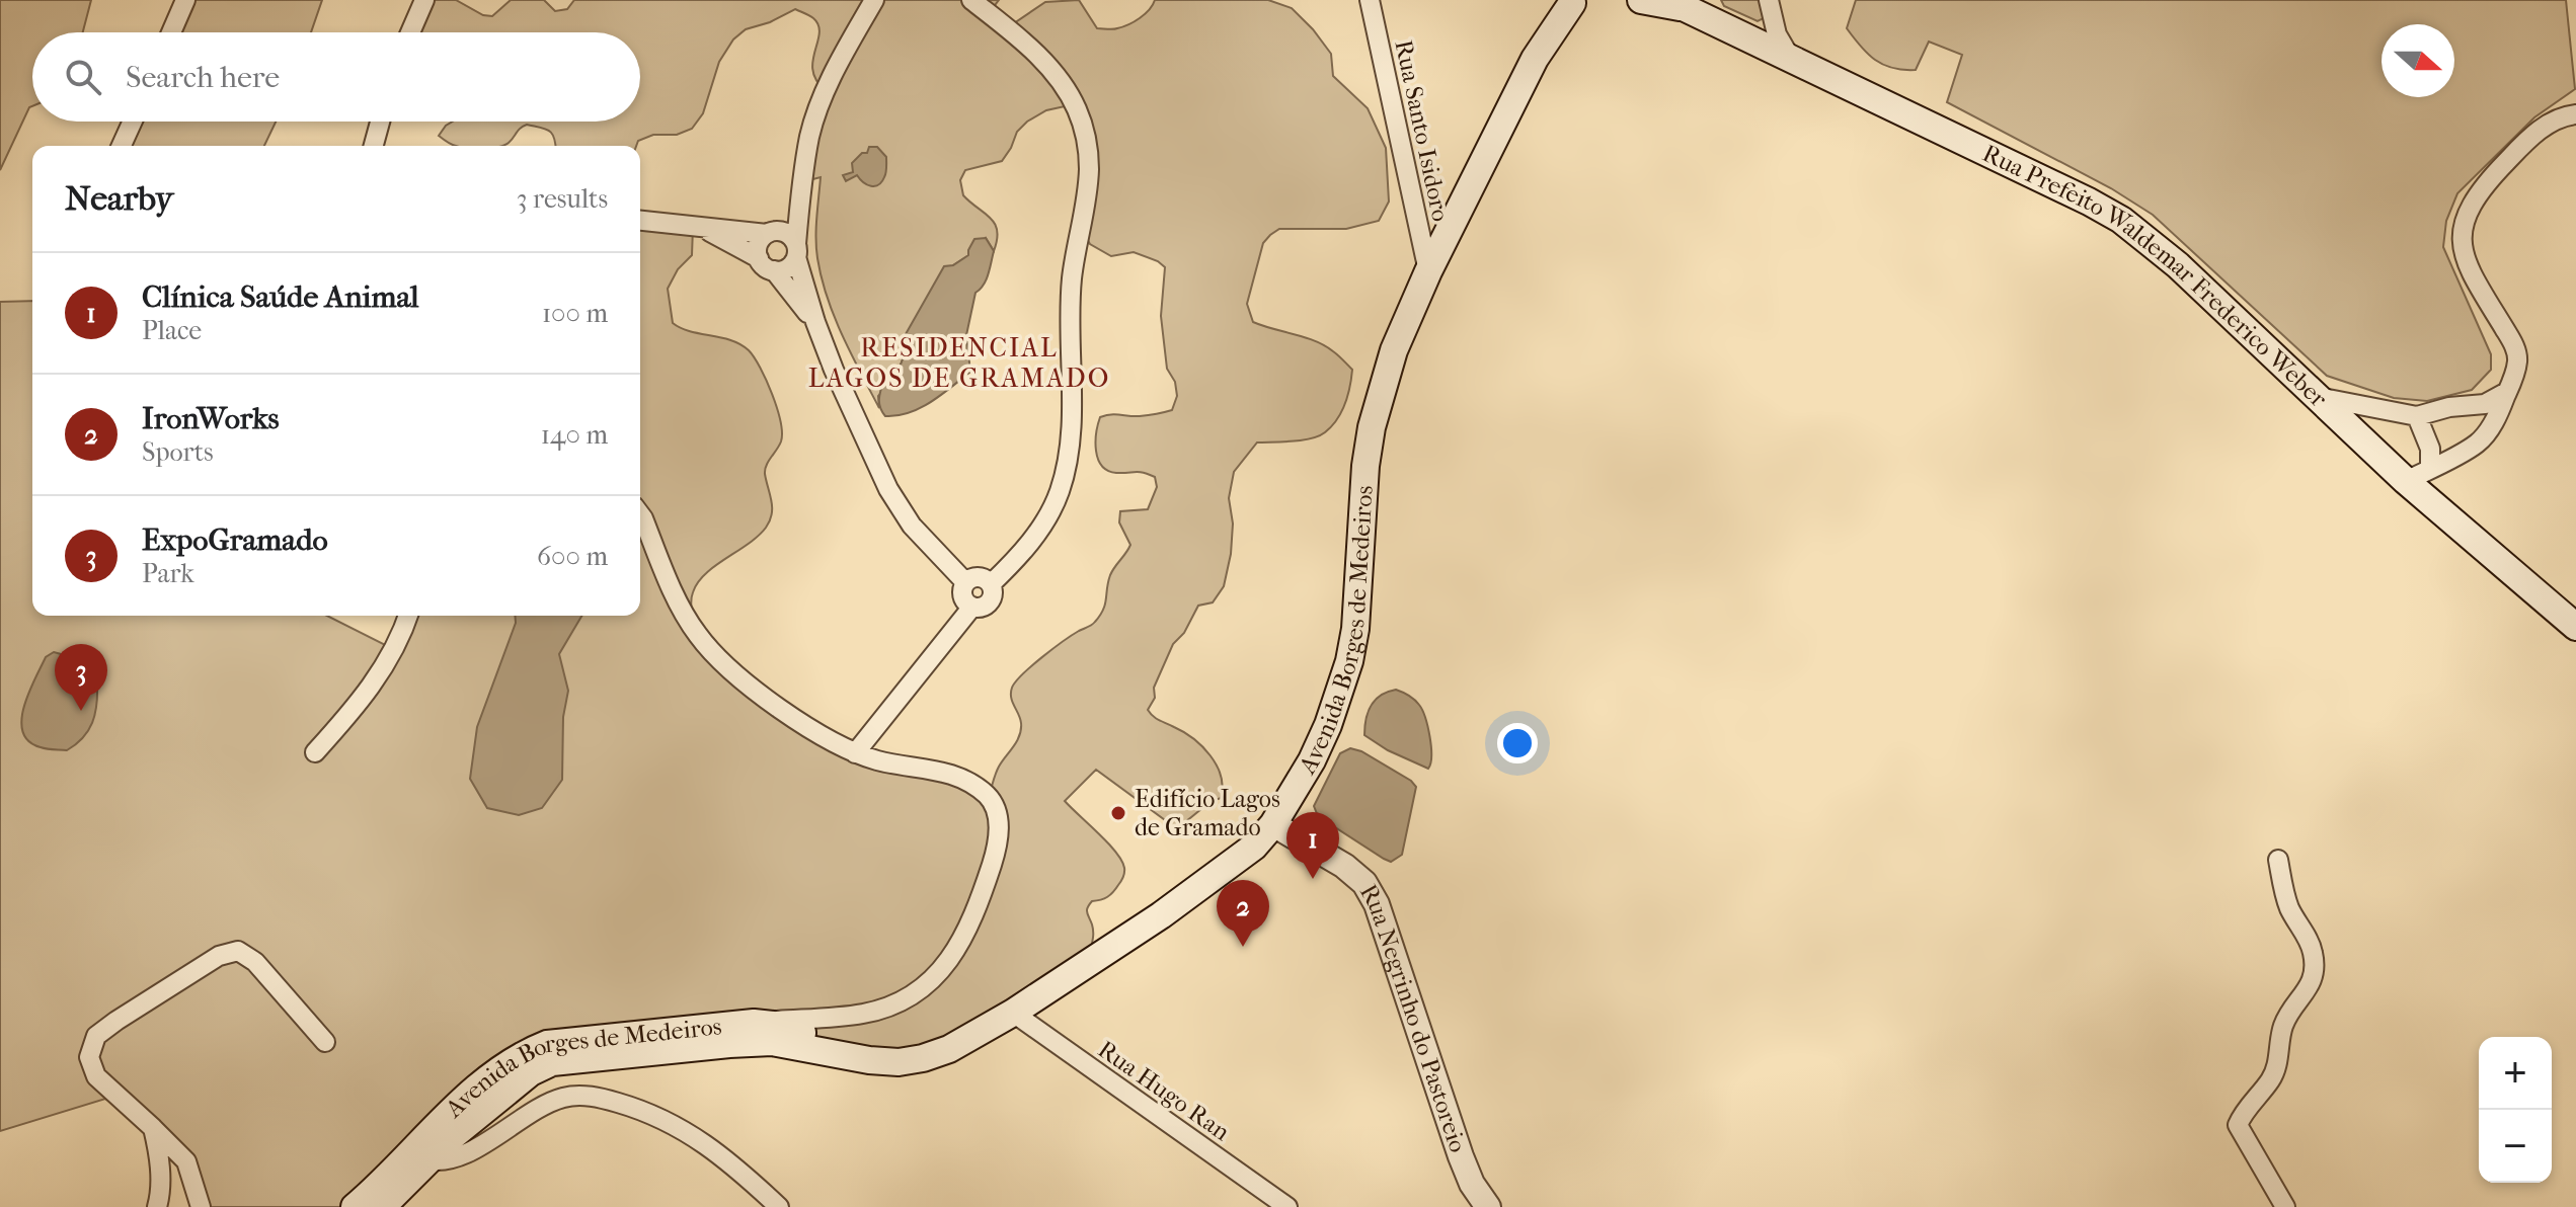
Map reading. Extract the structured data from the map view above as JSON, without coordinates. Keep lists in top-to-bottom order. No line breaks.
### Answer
{"streets":{"main road":["Rua Prefeito Waldemar Frederico Weber","Avenida Borges de Medeiros"],"street":["Rua Santo Isidoro","Rua Negrinho do Pastoreio","Rua Hugo Ran"]},"crossings":[["Rua Santo Isidoro","Avenida Borges de Medeiros"],["Avenida Borges de Medeiros","Rua Negrinho do Pastoreio"],["Avenida Borges de Medeiros","Rua Hugo Ran"]],"districts":["RESIDENCIAL LAGOS DE GRAMADO"],"places":["Edifício Lagos de Gramado"],"north":"right","page":{"search":"Search here","heading":["Nearby","3 results"],"list":[{"mark":"1","name":"Clínica Saúde Animal","note":"Place","value":"100 m"},{"mark":"2","name":"IronWorks","note":"Sports","value":"140 m"},{"mark":"3","name":"ExpoGramado","note":"Park","value":"600 m"}],"pins":["3","1","2"],"map_buttons":["+","−"]}}
